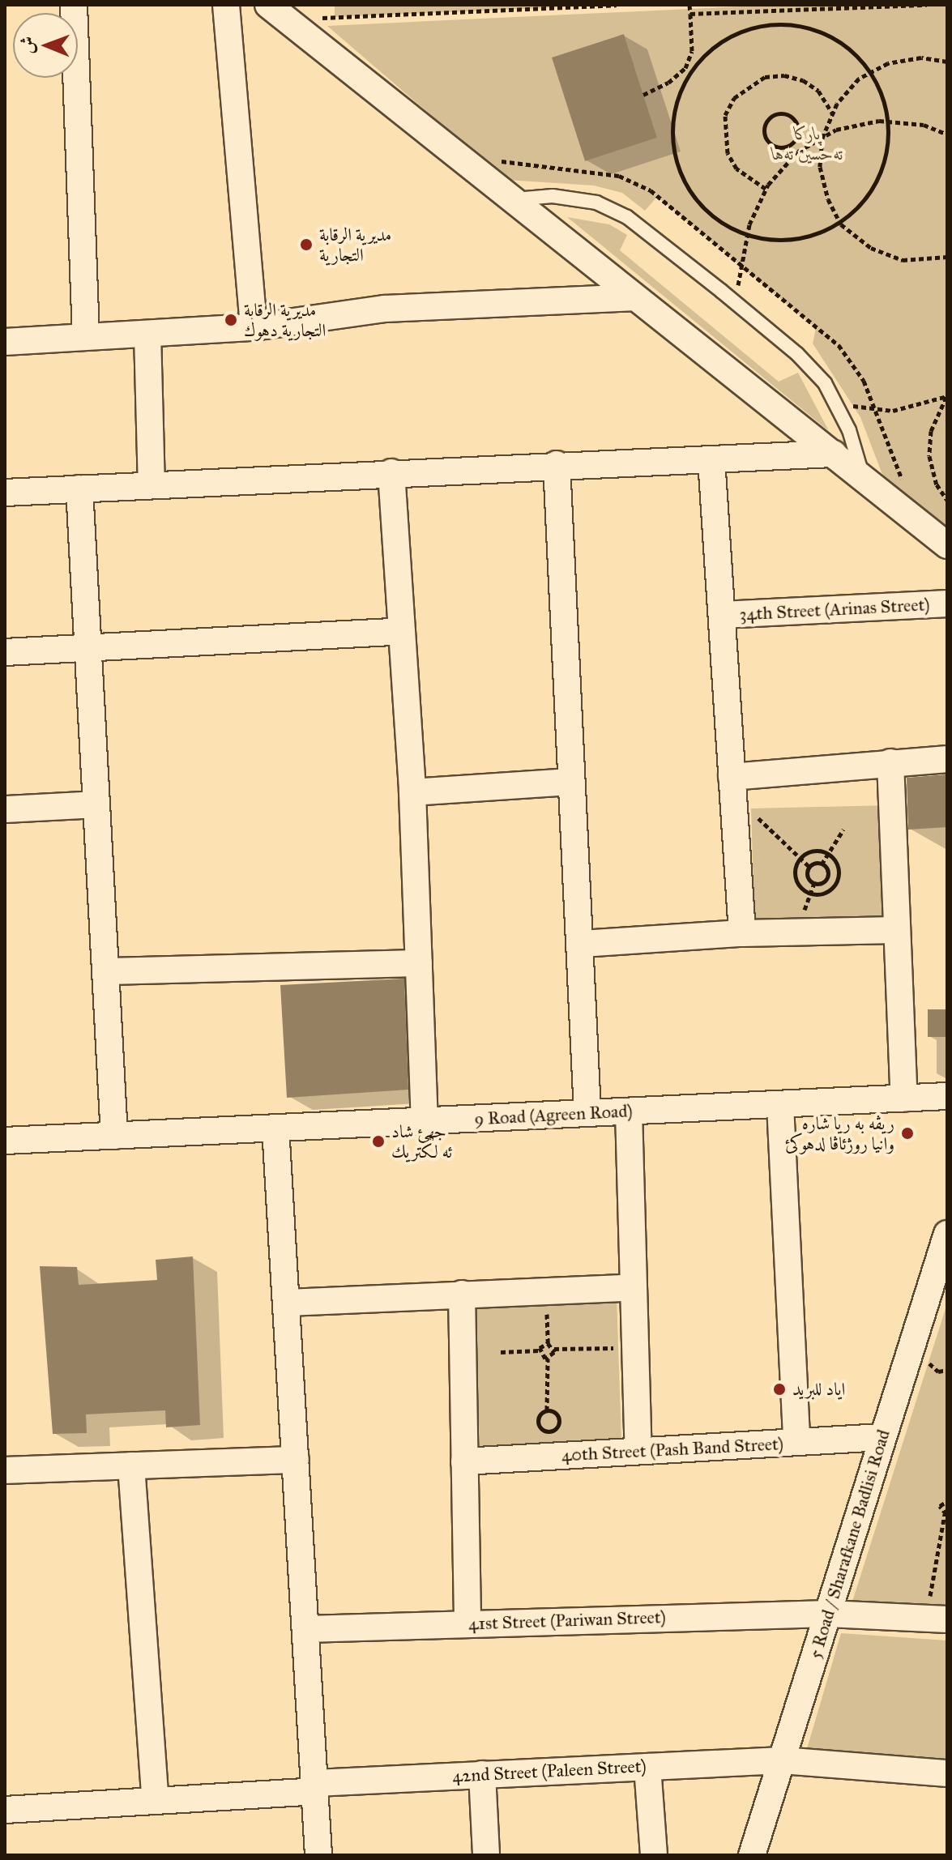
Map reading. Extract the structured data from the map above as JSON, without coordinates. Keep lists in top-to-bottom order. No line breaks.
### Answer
{"streets":{"street":["34th Street (Arinas Street)","9 Road (Agreen Road)","40th Street (Pash Band Street)","5 Road / Sharafkane Badlisi Road","41st Street (Pariwan Street)","42nd Street (Paleen Street)"]},"crossings":[["40th Street (Pash Band Street)","5 Road / Sharafkane Badlisi Road"],["5 Road / Sharafkane Badlisi Road","41st Street (Pariwan Street)"],["5 Road / Sharafkane Badlisi Road","42nd Street (Paleen Street)"]],"parks":["پارکا تەحسین تەها"],"places":["مديرية الرقابة التجارية","مديرية الرقابة التجارية دهوك","ريڤه به ريا شاره وانيا روژئاڤا لدهوكئ","جهئ شاد ئه لكتريك","اياد للبريد"],"north":"left"}
